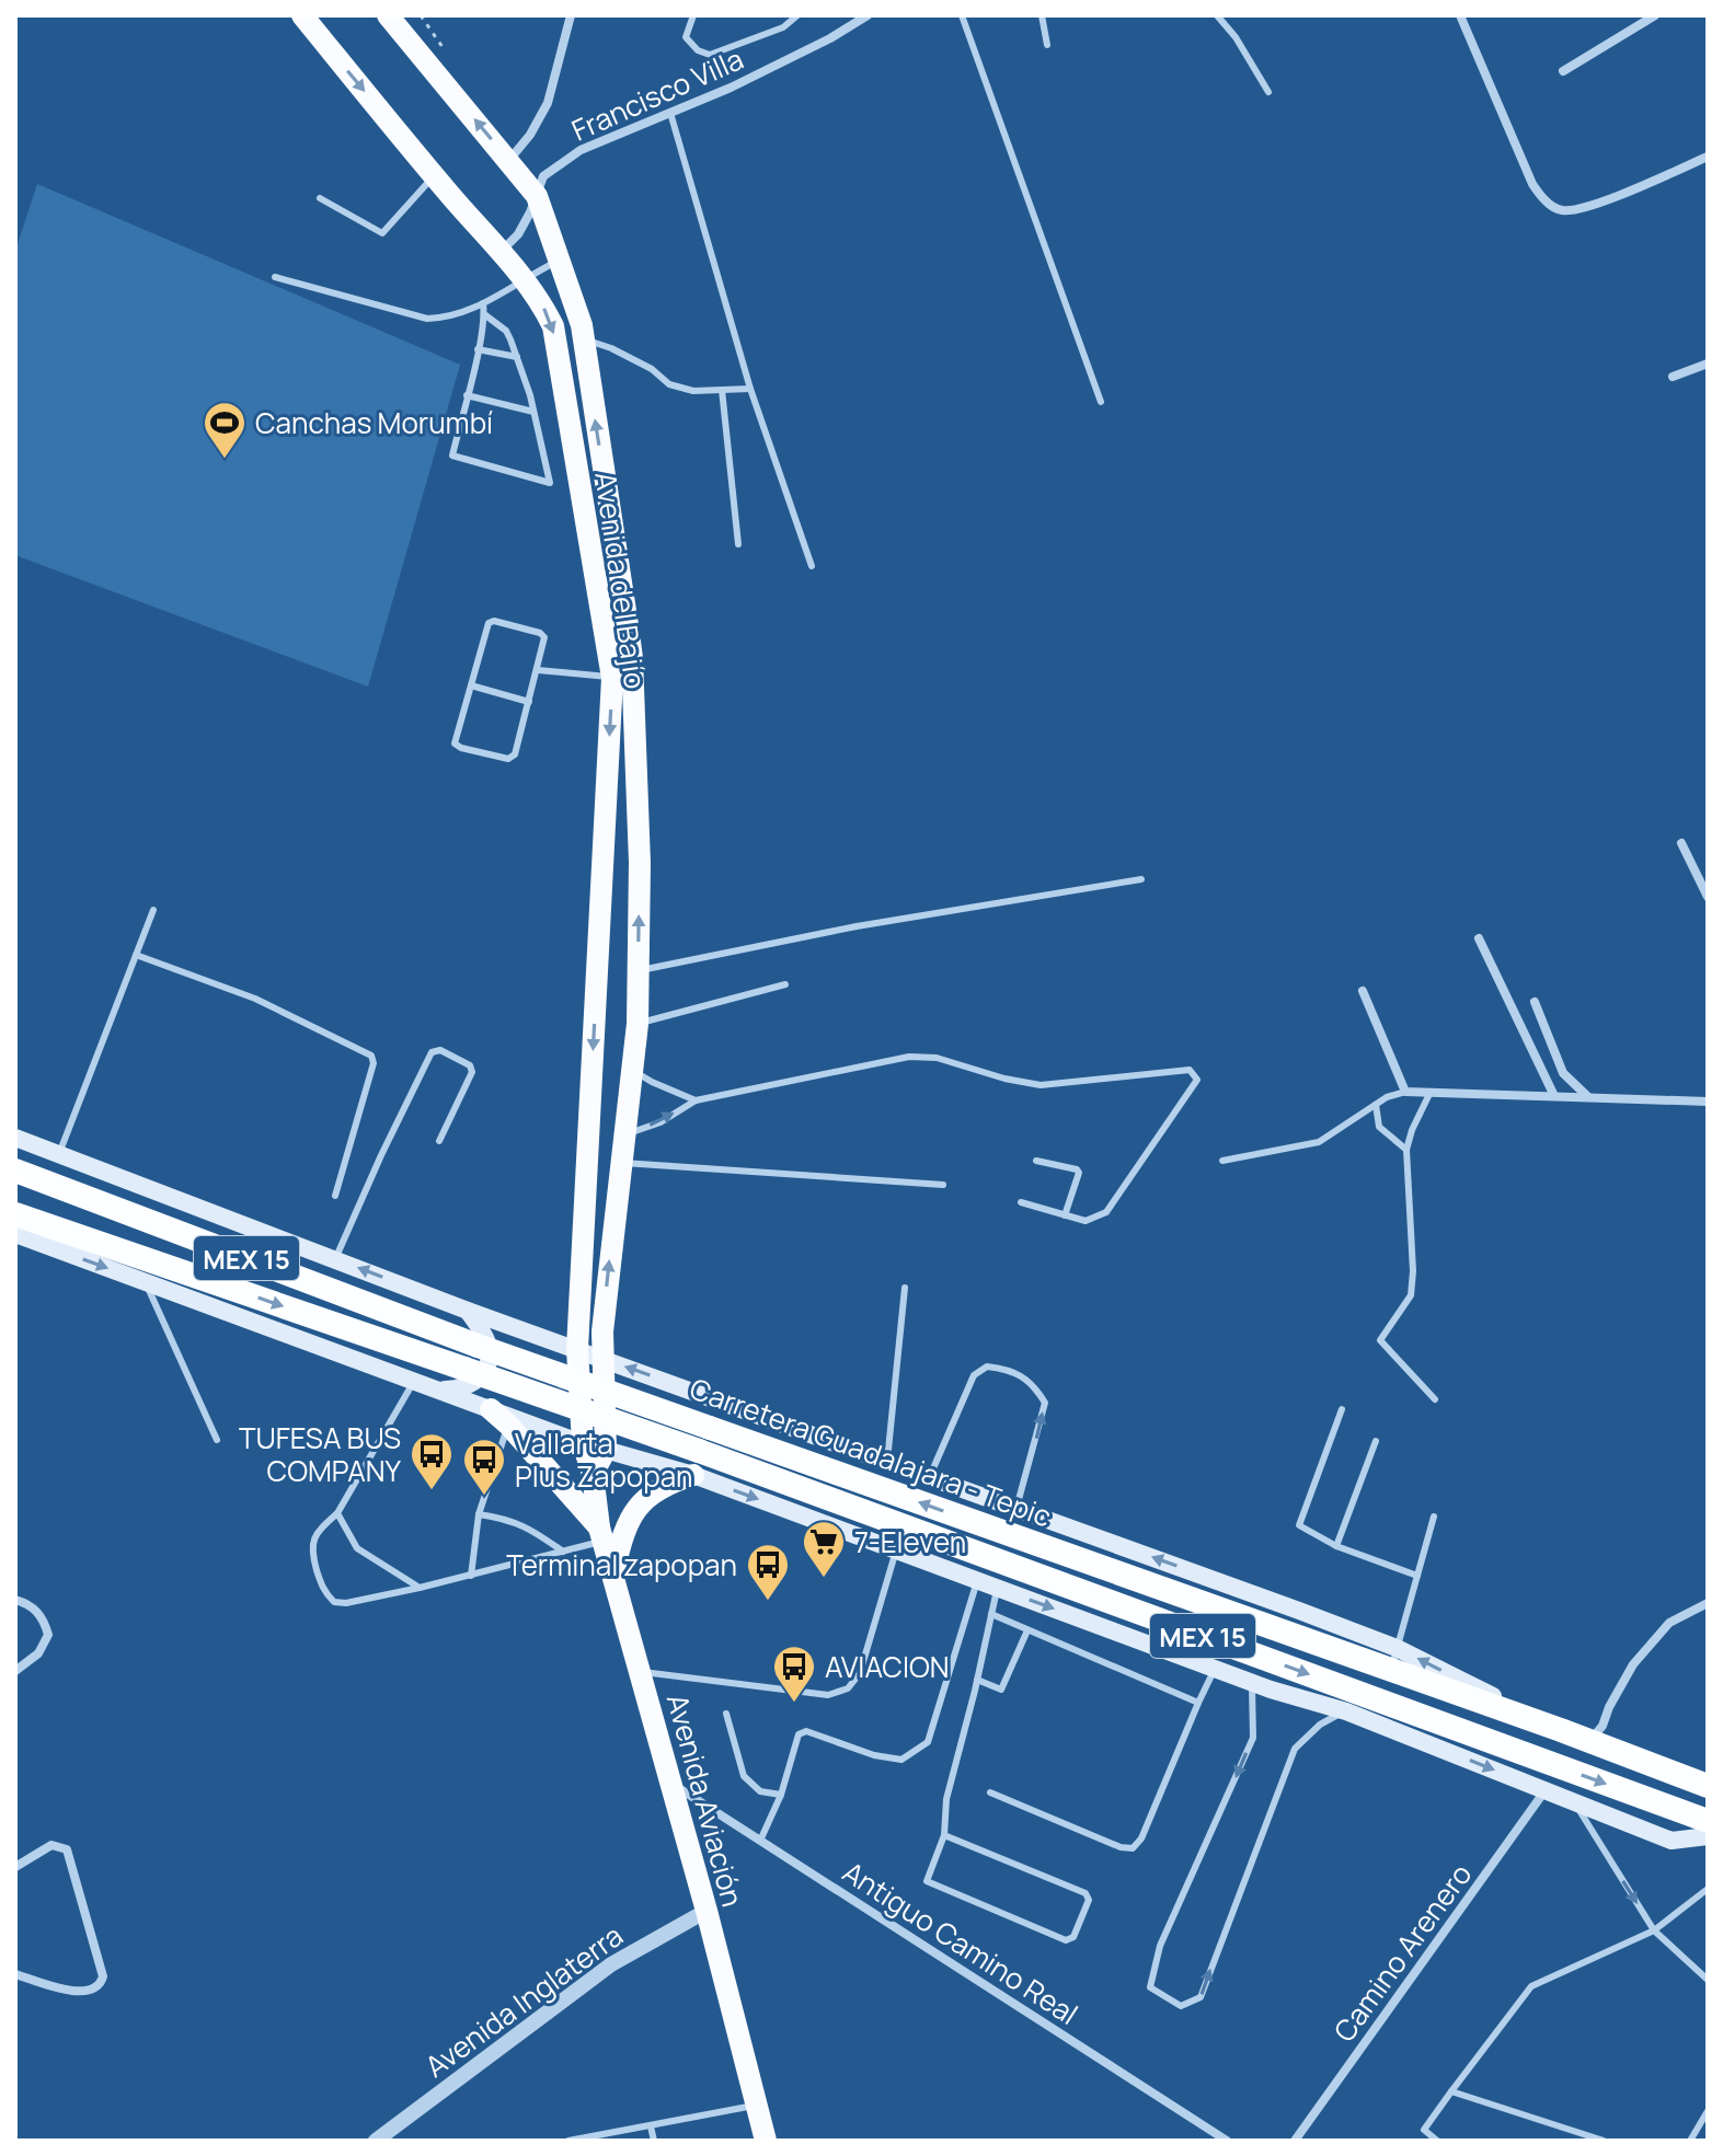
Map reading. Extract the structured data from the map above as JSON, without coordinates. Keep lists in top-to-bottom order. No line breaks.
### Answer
{"streets":{"highway":["MEX 15","Carretera Guadalajara - Tepic"],"main road":["Avenida del Bajío","Avenida Aviación"],"street":["Francisco Villa","Antiguo Camino Real","Camino Arenero","Avenida Inglaterra"]},"crossings":[["Francisco Villa","Avenida del Bajío"],["Avenida del Bajío","Avenida Aviación"],["Carretera Guadalajara - Tepic","Avenida Aviación"],["Avenida Aviación","Antiguo Camino Real"],["Avenida Aviación","Avenida Inglaterra"]],"places":{"sports":["Canchas Morumbí"],"bus stop":["TUFESA BUS COMPANY","Vallarta Plus Zapopan","Terminal zapopan","AVIACION"],"supermarket":["7-Eleven"]}}
